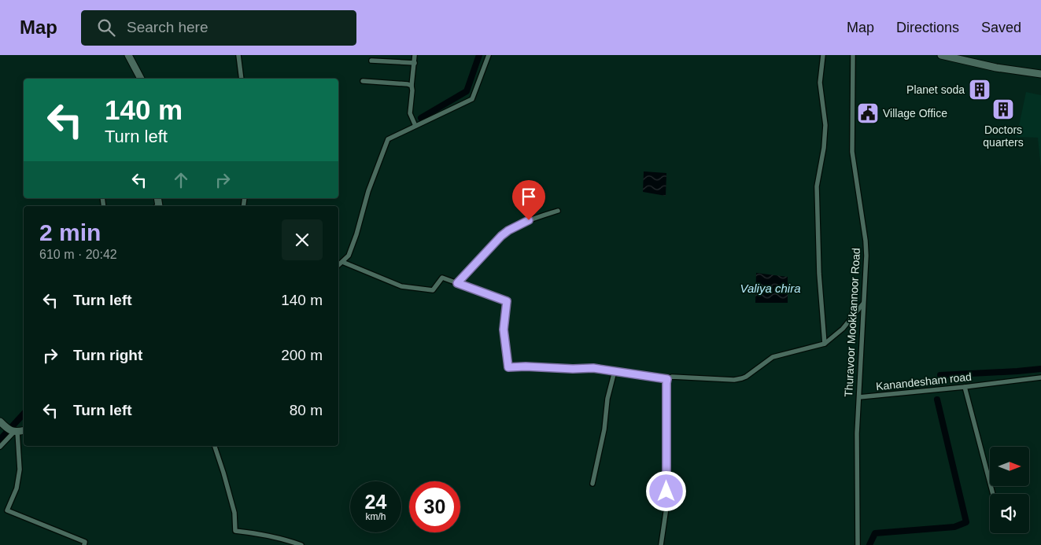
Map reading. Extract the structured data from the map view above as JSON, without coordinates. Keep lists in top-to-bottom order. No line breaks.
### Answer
{"streets":{"street":["Thuravoor Mookkannoor Road","Kanandesham road"]},"crossings":[["Thuravoor Mookkannoor Road","Kanandesham road"]],"water":["Valiya chira"],"places":{"building":["Planet soda","Doctors quarters"],"public building":["Village Office"]},"north":"right","page":{"header":"Map","search":"Search here","nav":["Map","Directions","Saved"],"turn":["140 m","Turn left"],"heading":["2 min","610 m · 20:42"],"list":[{"name":"Turn left","value":"140 m"},{"name":"Turn right","value":"200 m"},{"name":"Turn left","value":"80 m"}],"speed":"24 km/h","limit":"30"}}
